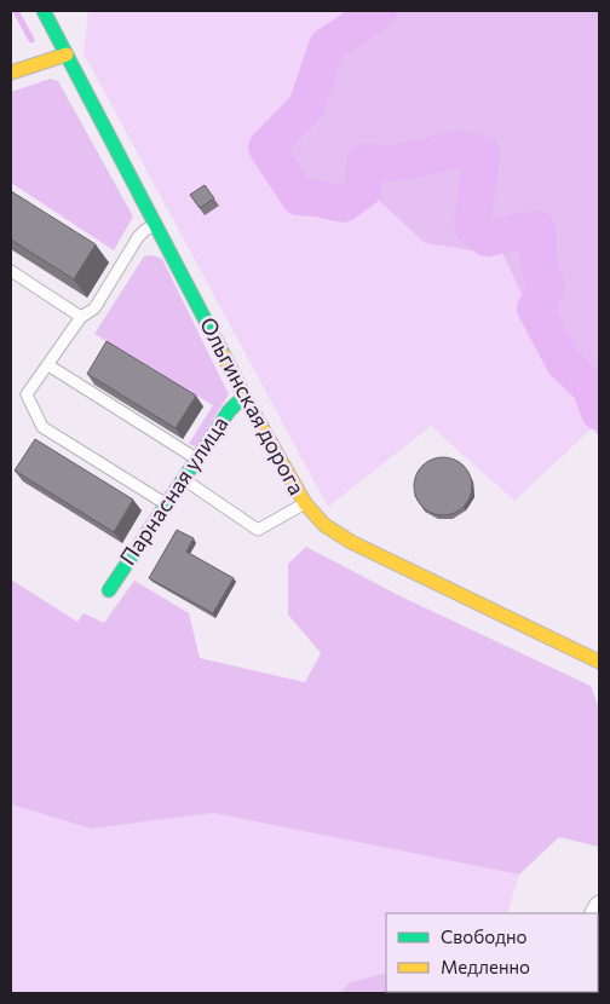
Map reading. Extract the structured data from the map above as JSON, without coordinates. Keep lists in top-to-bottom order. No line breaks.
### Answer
{"streets":{"street":["Ольгинская дорога","Парнасная улица"]},"crossings":[["Ольгинская дорога","Парнасная улица"]],"legend":["Свободно","Медленно"]}
